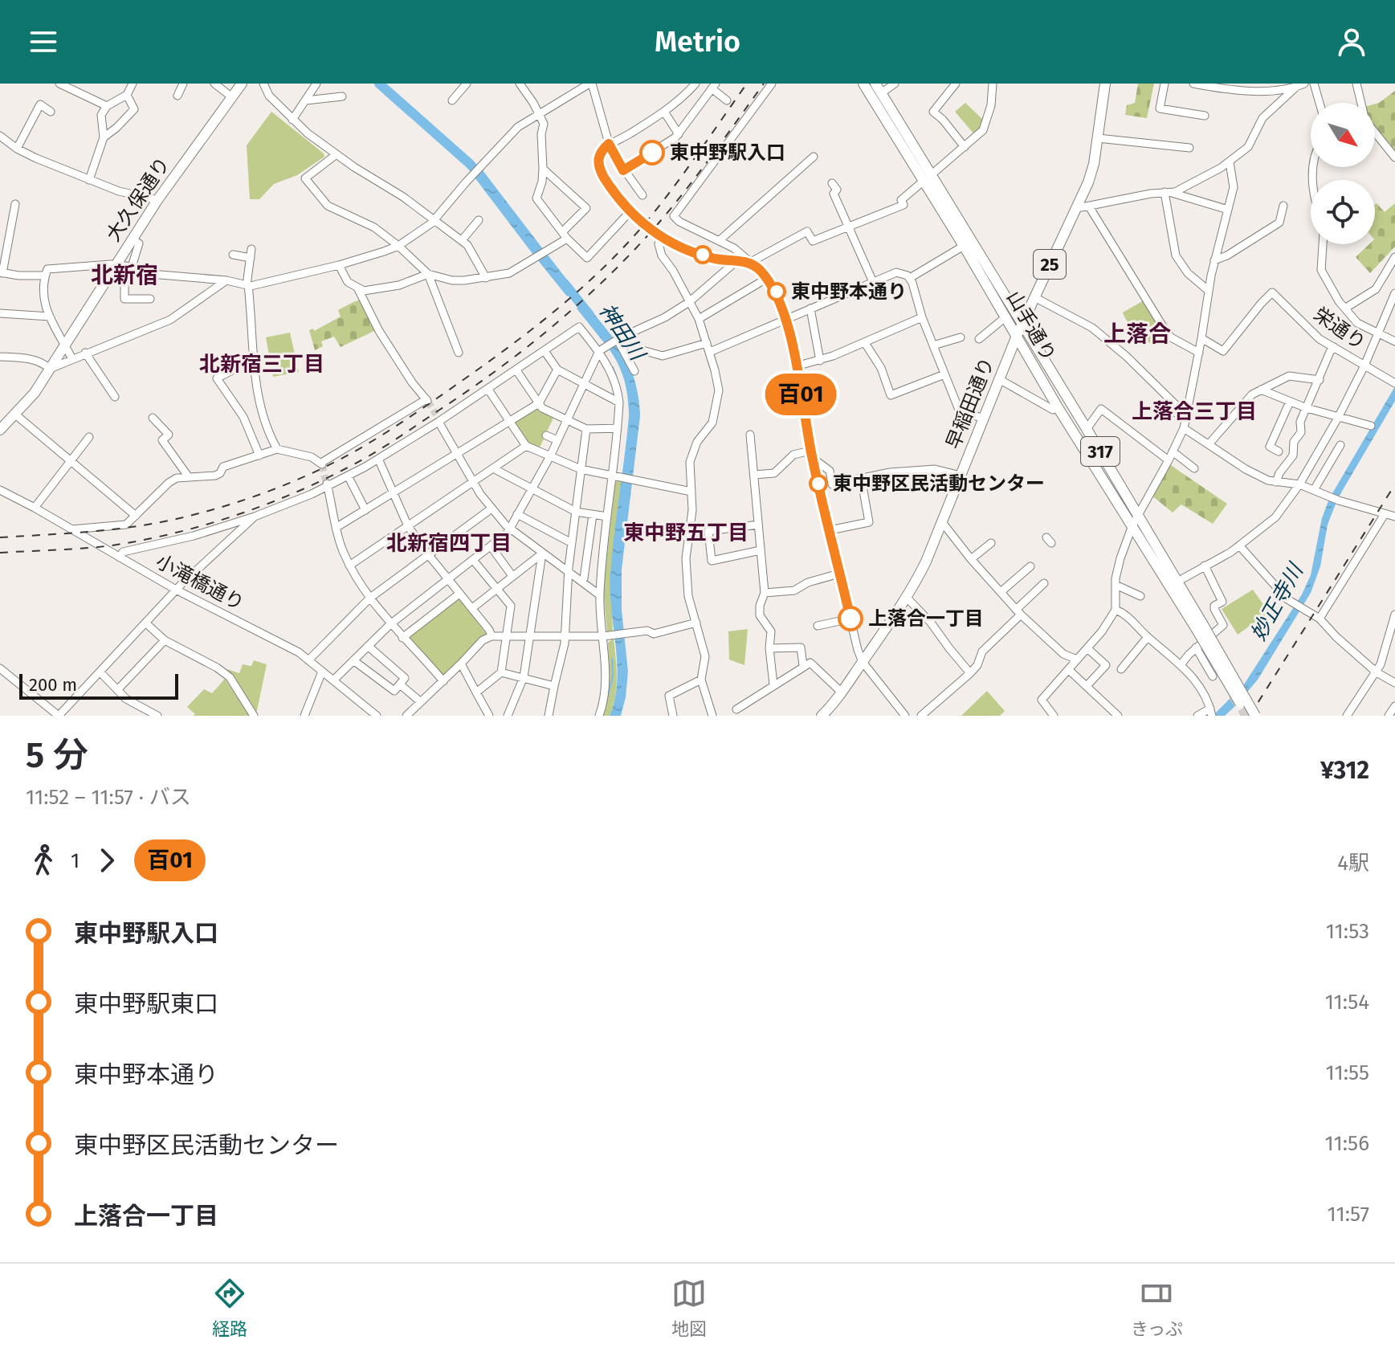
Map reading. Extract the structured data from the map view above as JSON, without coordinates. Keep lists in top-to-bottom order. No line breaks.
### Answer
{"streets":{"main road":["大久保通り","25","山手通り","早稲田通り","317"],"street":["栄通り","小滝橋通り"]},"crossings":[["山手通り","早稲田通り"]],"districts":["北新宿","上落合","北新宿三丁目","上落合三丁目","東中野五丁目","北新宿四丁目"],"water":["神田川","妙正寺川"],"places":["東中野駅入口","東中野本通り","東中野区民活動センター","上落合一丁目"],"lines":["bus line 百01"],"scale_bar":"200 m","north":"bottom right","page":{"header":"Metrio","on_map":"百01","scale":"200 m","heading":["5 分","11:52 – 11:57 · バス","¥312"],"legs":["1","百01","4駅"],"list":[{"name":"東中野駅入口","value":"11:53"},{"name":"東中野駅東口","value":"11:54"},{"name":"東中野本通り","value":"11:55"},{"name":"東中野区民活動センター","value":"11:56"},{"name":"上落合一丁目","value":"11:57"}],"tabs":["経路","地図","きっぷ"]}}
